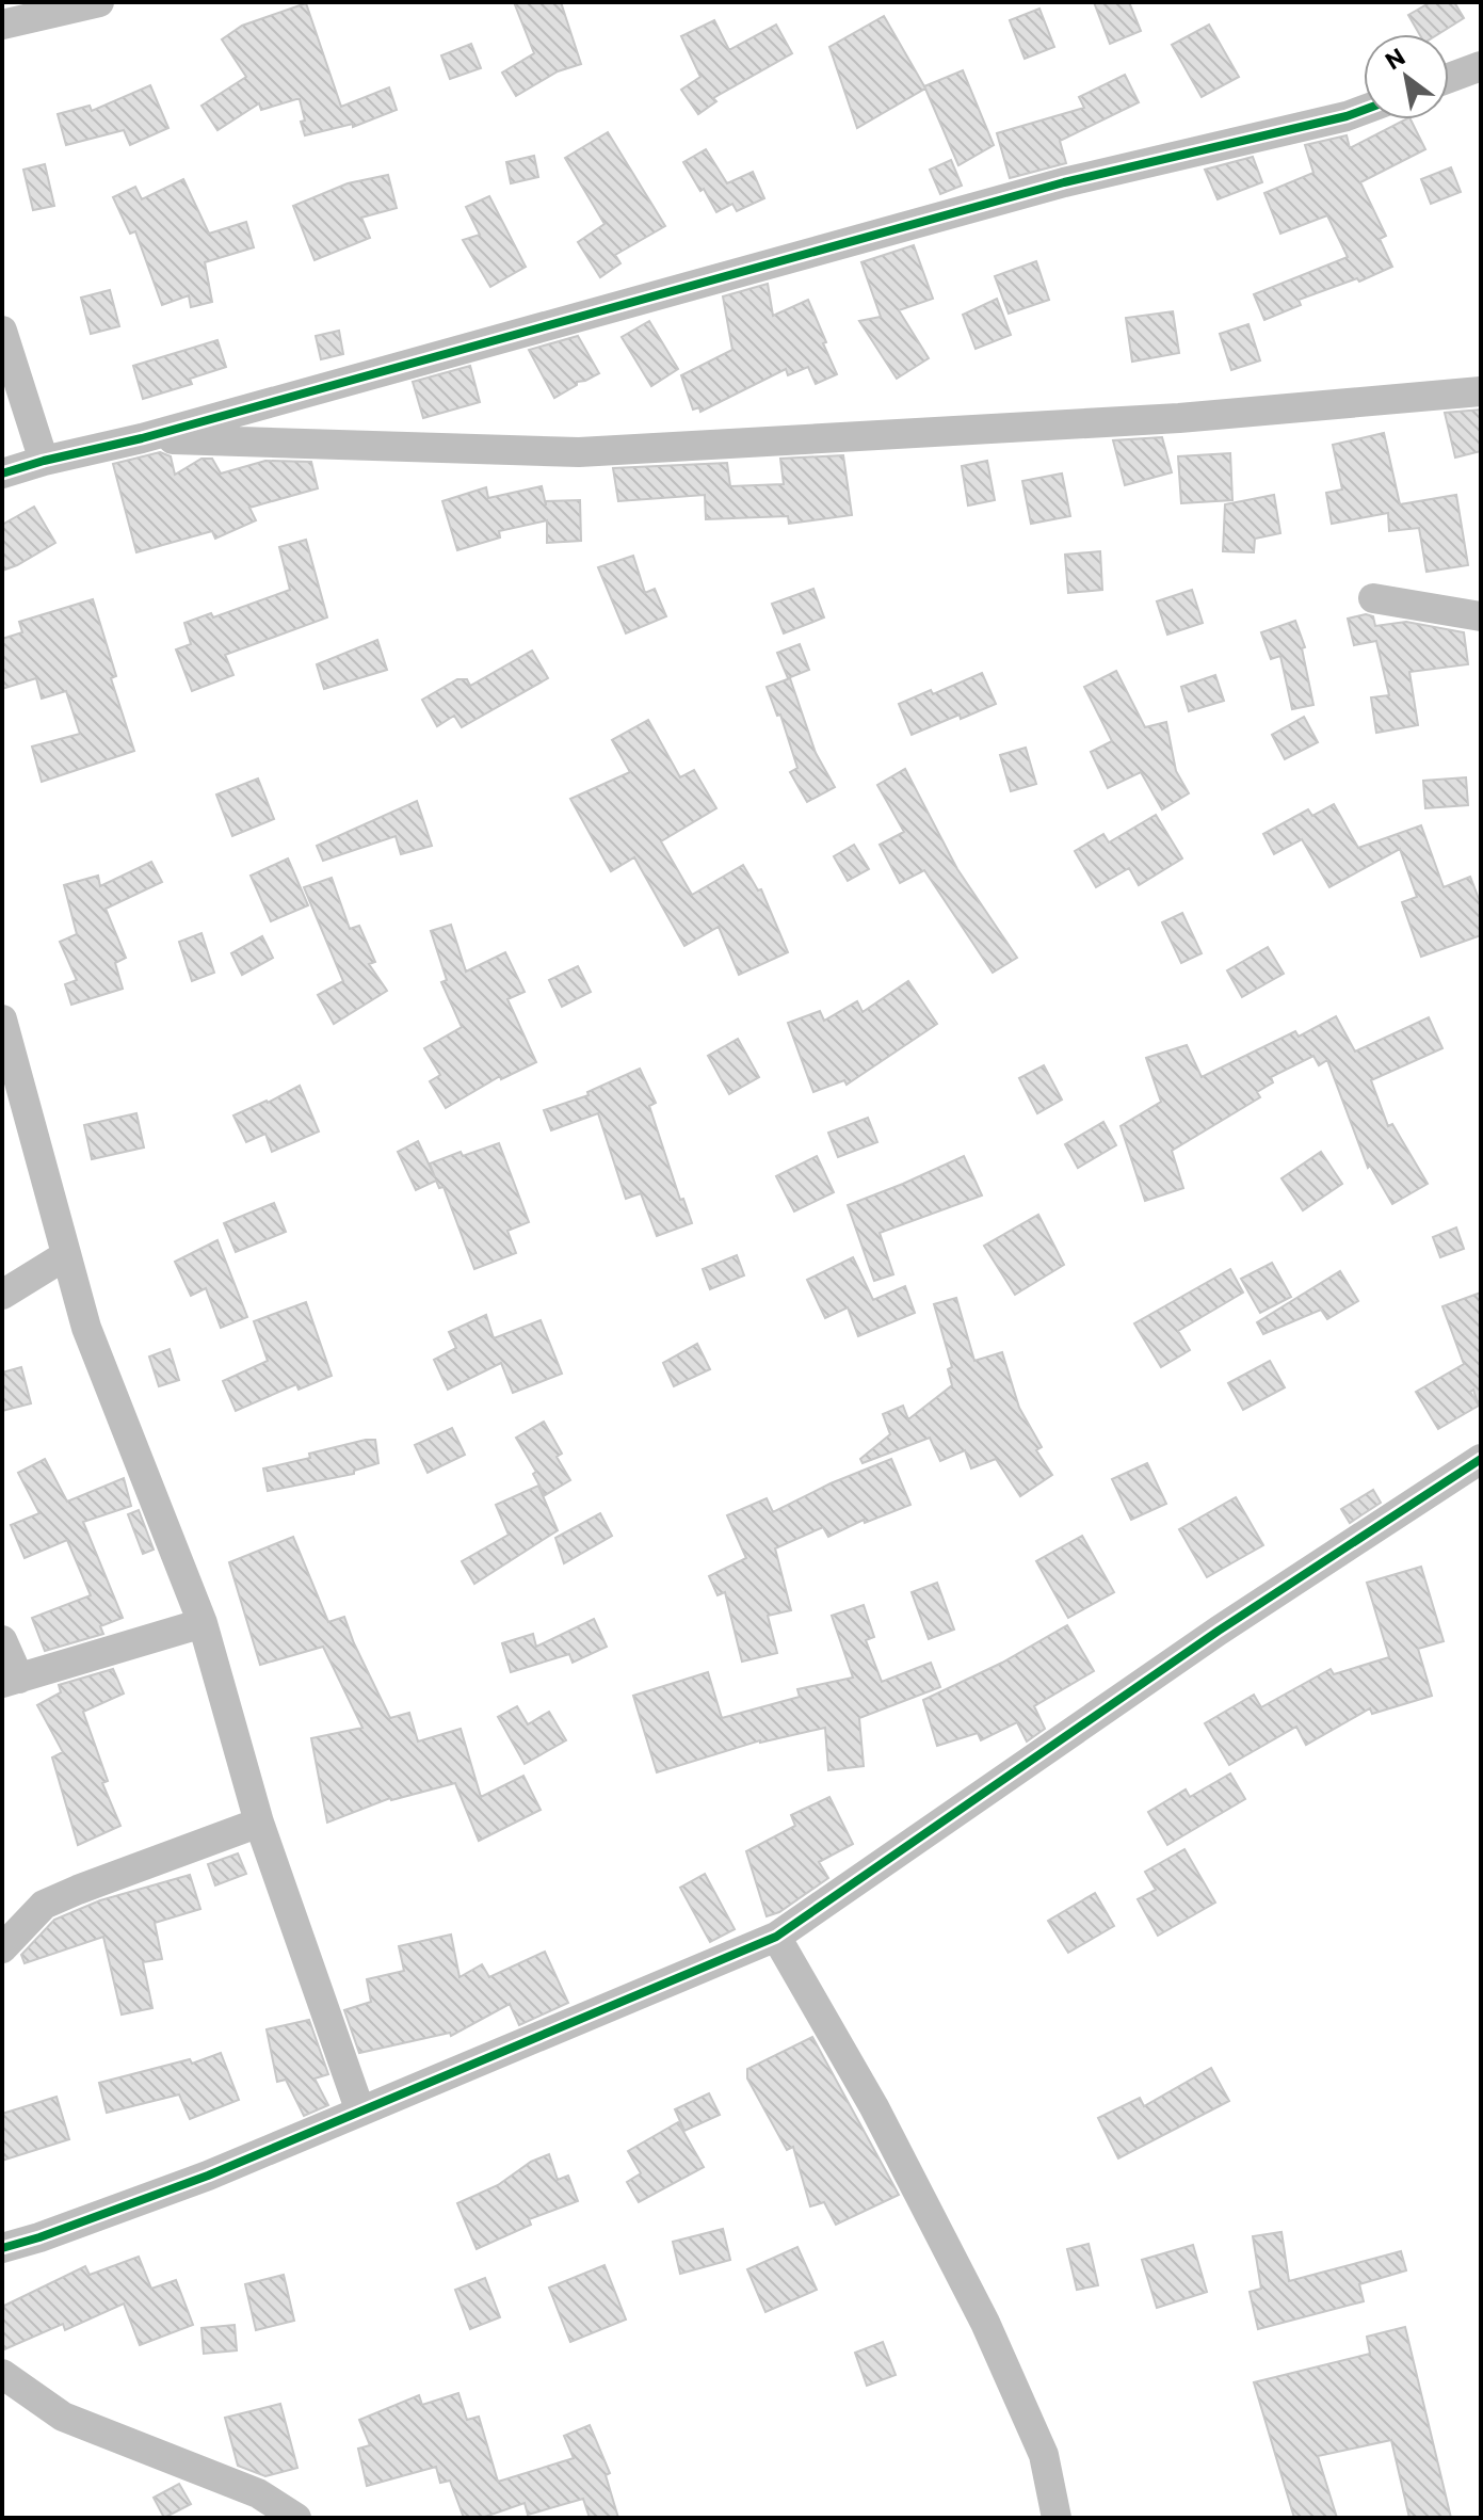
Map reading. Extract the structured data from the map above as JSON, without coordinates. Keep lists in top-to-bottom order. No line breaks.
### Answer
{"north":"top left"}
